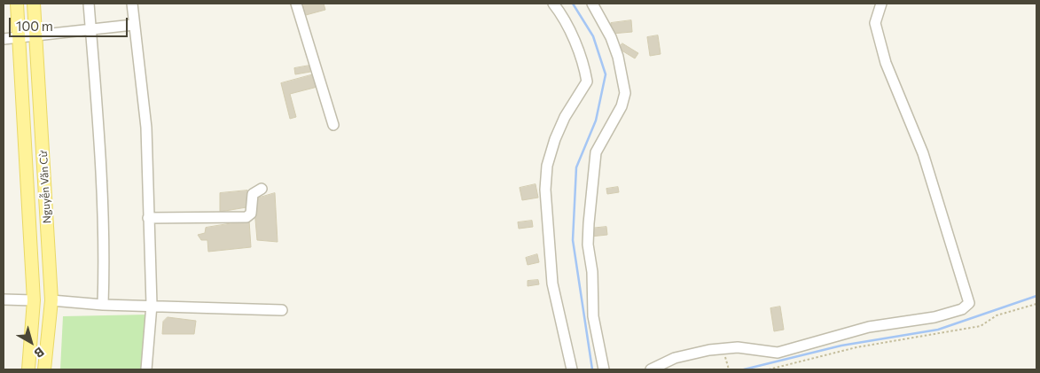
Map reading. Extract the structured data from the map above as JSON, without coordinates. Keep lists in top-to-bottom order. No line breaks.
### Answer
{"streets":{"main road":["Nguyễn Văn Cừ"]},"scale_bar":"100 m","north":"bottom right"}
